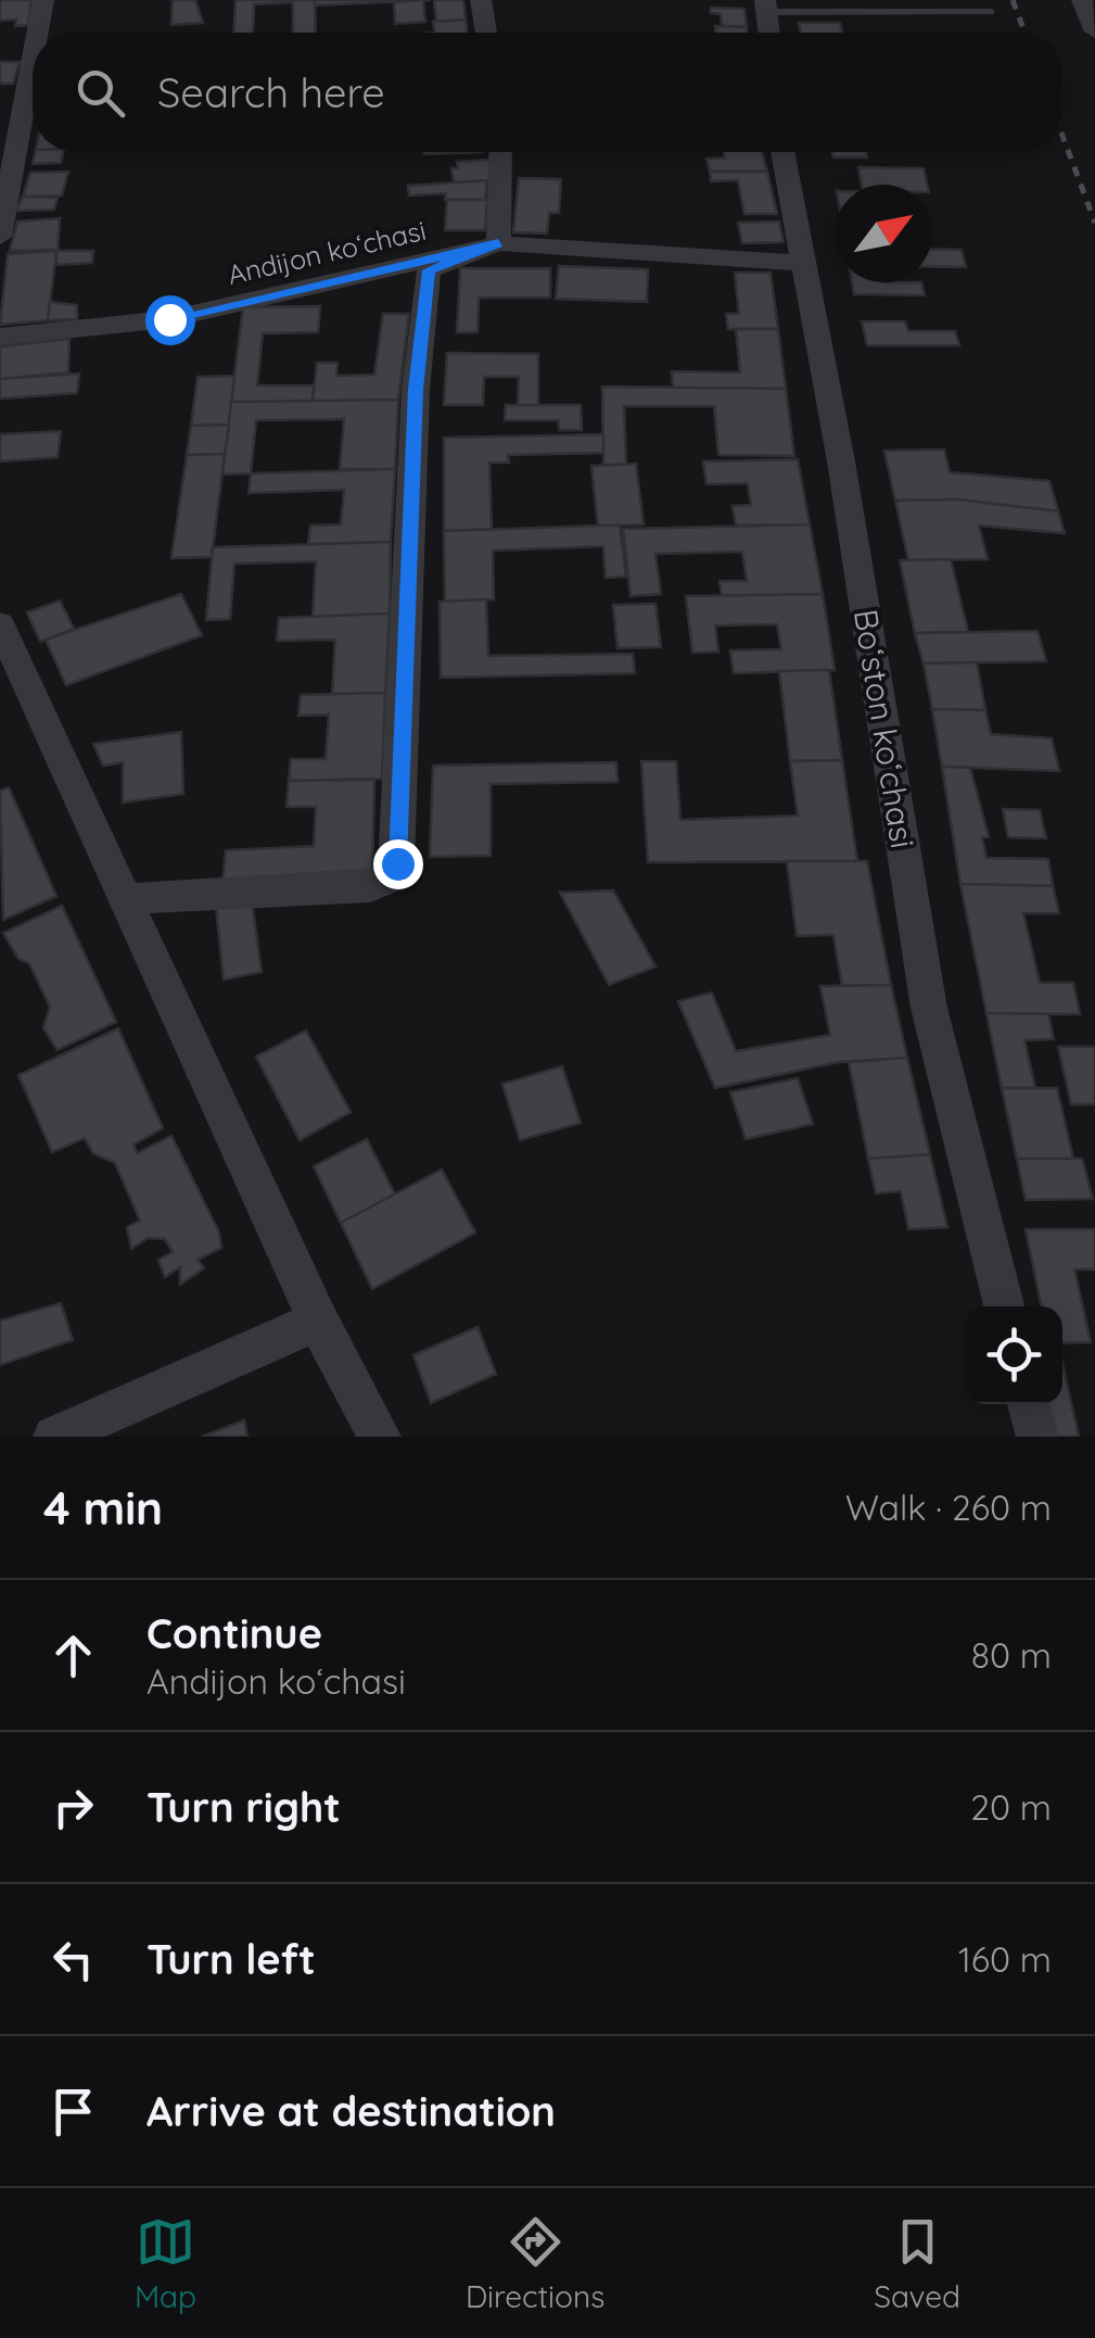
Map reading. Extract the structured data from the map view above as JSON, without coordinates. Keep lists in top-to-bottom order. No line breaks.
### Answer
{"streets":{"street":["Andijon koʻchasi","Boʻston koʻchasi"]},"north":"top right","page":{"search":"Search here","heading":["4 min","Walk · 260 m"],"list":[["Continue","Andijon koʻchasi","80 m"],["Turn right","20 m"],["Turn left","160 m"],"Arrive at destination"],"nav":["Map","Directions","Saved"]}}
